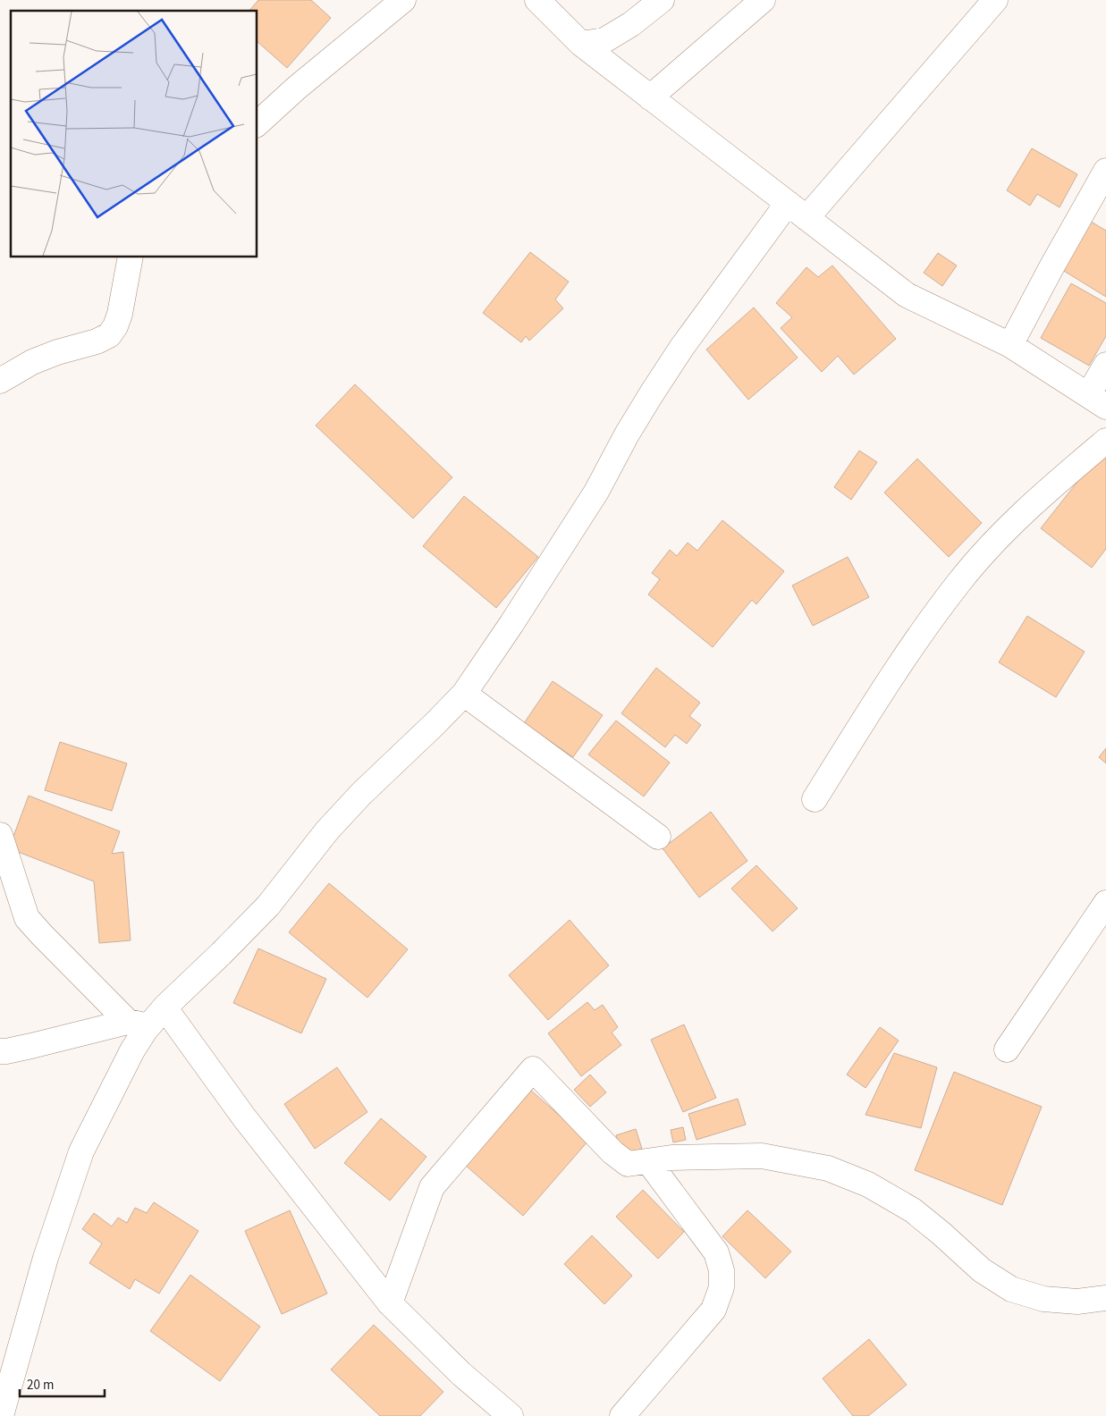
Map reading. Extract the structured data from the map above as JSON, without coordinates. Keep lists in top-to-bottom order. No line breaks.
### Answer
{"scale_bar":"20 m"}
